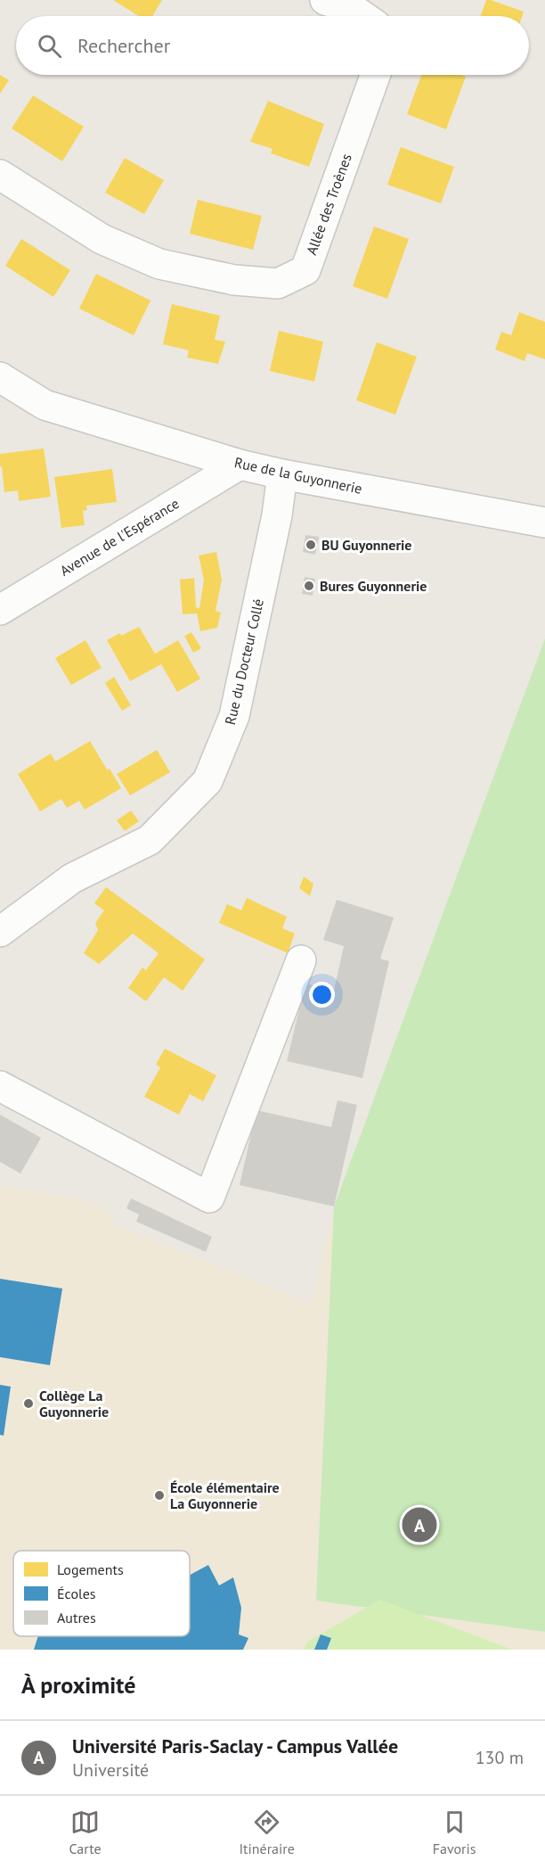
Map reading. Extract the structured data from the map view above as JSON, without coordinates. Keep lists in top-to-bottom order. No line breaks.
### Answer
{"streets":{"street":["Allée des Troènes","Rue de la Guyonnerie","Avenue de l'Espérance","Rue du Docteur Collé"]},"crossings":[["Rue de la Guyonnerie","Avenue de l'Espérance"],["Rue de la Guyonnerie","Rue du Docteur Collé"]],"places":["BU Guyonnerie","Bures Guyonnerie","Collège La Guyonnerie","École élémentaire La Guyonnerie"],"legend":["Logements","Écoles","Autres"],"page":{"search":"Rechercher","pins":"A","heading":"À proximité","list":[{"mark":"A","name":"Université Paris-Saclay - Campus Vallée","note":"Université","value":"130 m"}],"nav":["Carte","Itinéraire","Favoris"]}}
